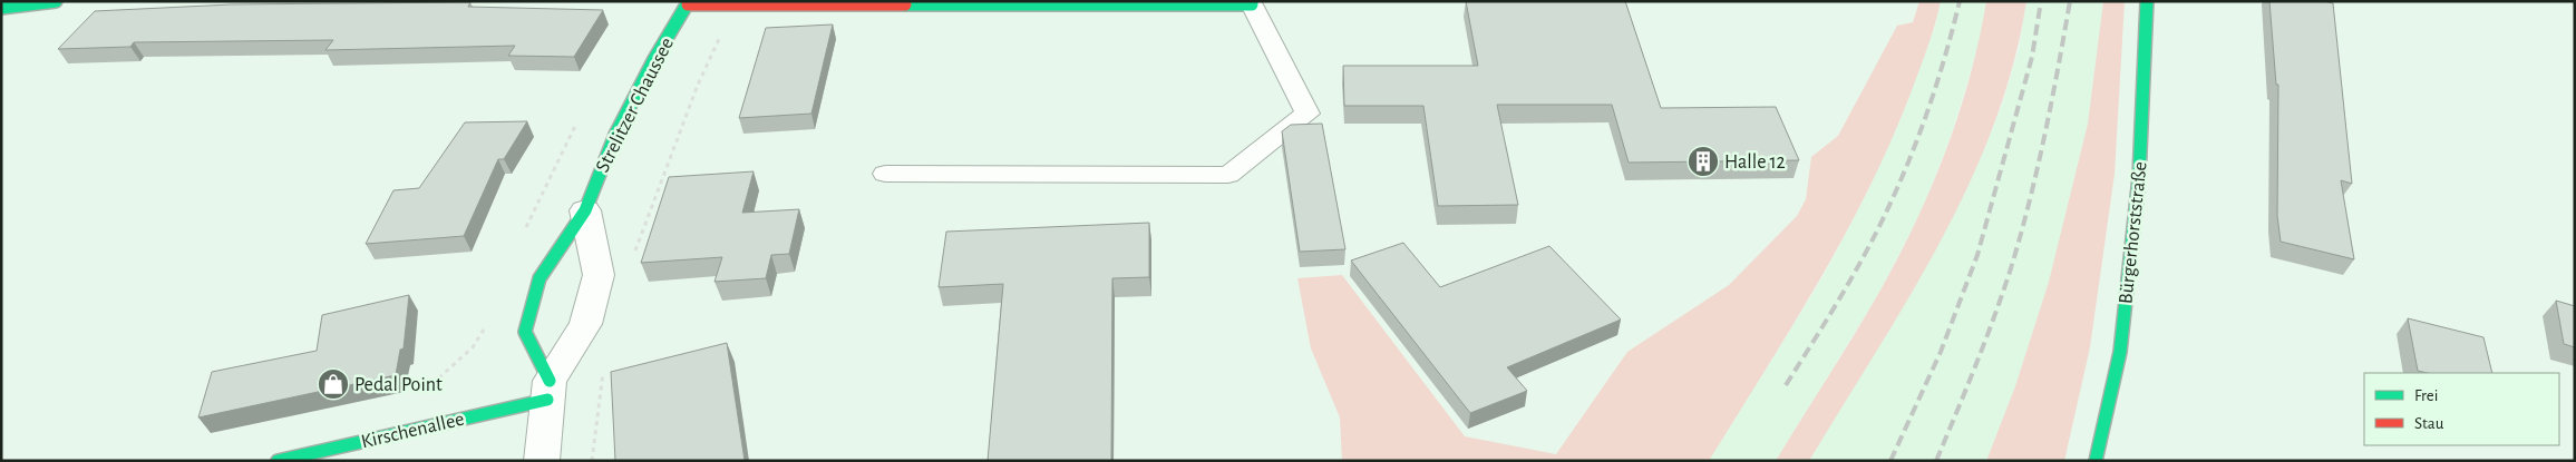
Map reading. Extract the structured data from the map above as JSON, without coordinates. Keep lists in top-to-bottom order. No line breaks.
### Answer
{"streets":{"street":["Strelitzer Chaussee","Bürgerhorststraße","Kirschenallee"]},"crossings":[["Strelitzer Chaussee","Kirschenallee"]],"places":{"building":["Halle 12"],"shop":["Pedal Point"]},"legend":["Frei","Stau"]}
